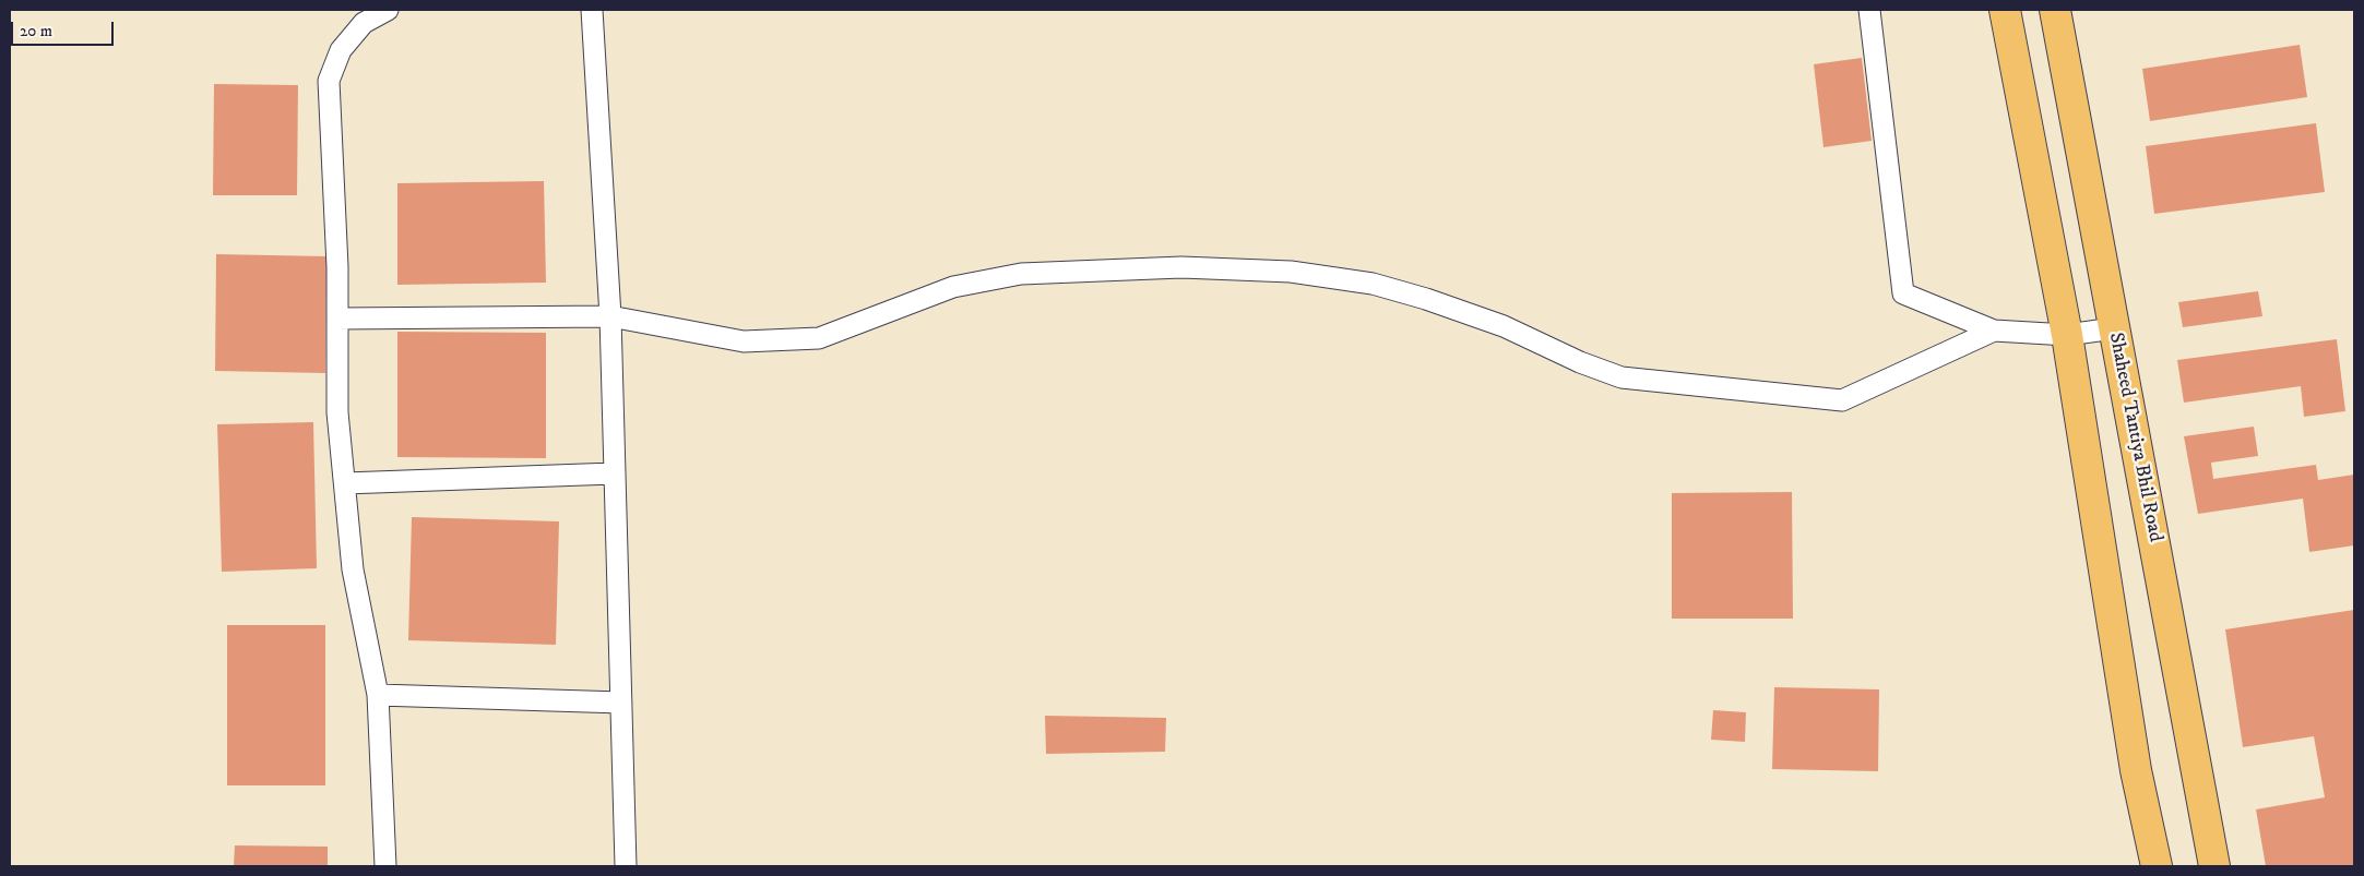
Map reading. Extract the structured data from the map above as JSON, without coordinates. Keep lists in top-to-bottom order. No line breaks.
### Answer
{"streets":{"main road":["Shaheed Tantiya Bhil Road"]},"scale_bar":"20 m"}
